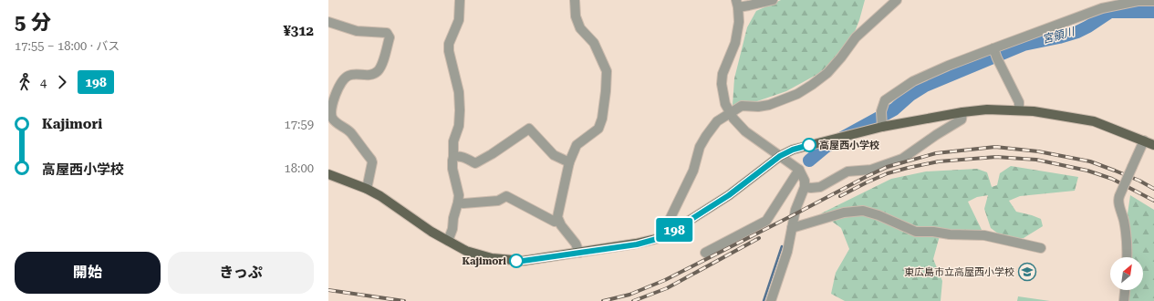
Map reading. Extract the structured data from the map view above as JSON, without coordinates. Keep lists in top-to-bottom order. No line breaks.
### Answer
{"water":["宮領川"],"places":{"other":["高屋西小学校","Kajimori"],"school or university":["東広島市立高屋西小学校"]},"lines":["bus line 198"],"north":"top right","page":{"heading":["5 分","17:55 – 18:00 · バス","¥312"],"on_map":"198","legs":["4","198"],"list":[{"name":"Kajimori","value":"17:59"},{"name":"高屋西小学校","value":"18:00"}],"buttons":["開始","きっぷ"]}}
